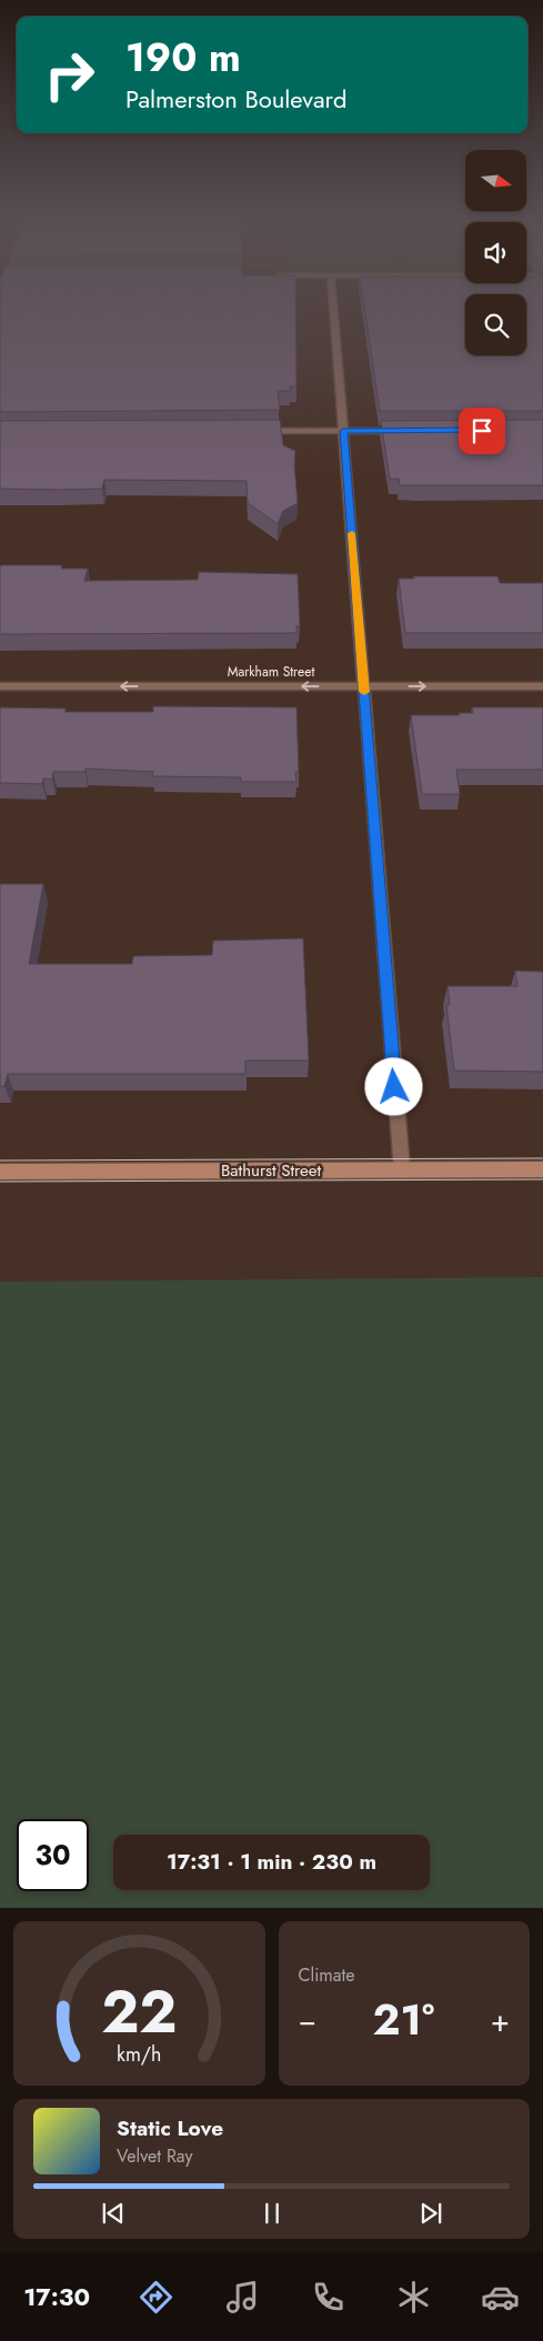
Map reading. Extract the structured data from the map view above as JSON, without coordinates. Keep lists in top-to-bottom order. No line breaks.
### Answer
{"streets":{"main road":["Bathurst Street"],"street":["Markham Street"]},"north":"right","page":{"turn":["190 m","Palmerston Boulevard"],"limit":"30","trip":"17:31 · 1 min · 230 m","tile":"Climate","heat":["−","21°","+"],"song":["Static Love","Velvet Ray"],"tabs":"17:30","gauge":["22","km/h"]}}
